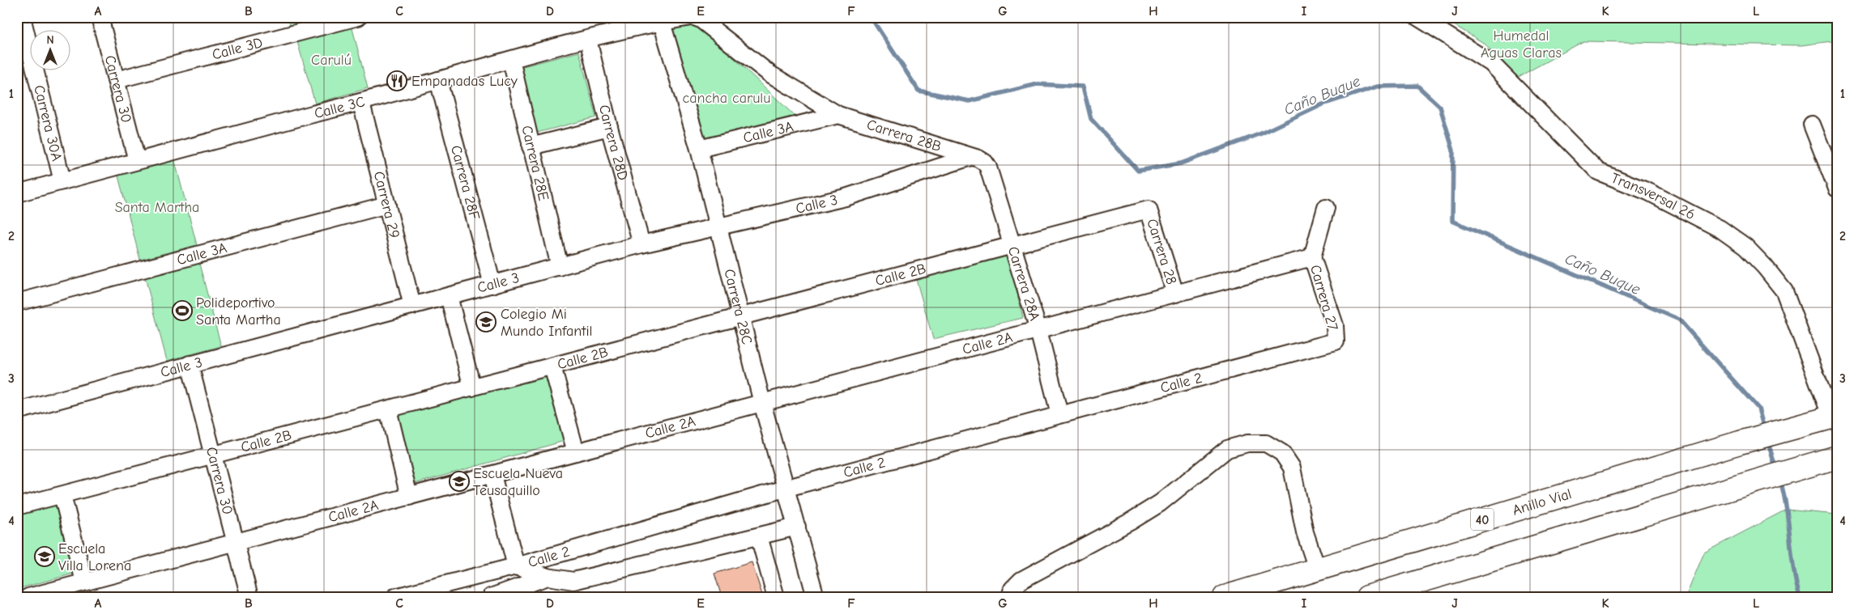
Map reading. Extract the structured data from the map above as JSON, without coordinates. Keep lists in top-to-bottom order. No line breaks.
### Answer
{"streets":{"highway":["Anillo Vial","40"],"street":["Calle 3D","Carrera 30","Calle 3C","Carrera 30A","Calle 3A","Carrera 28B","Carrera 28D","Carrera 28E","Carrera 28F","Transversal 26","Carrera 29","Calle 3","Carrera 28","Calle 2B","Carrera 28A","Carrera 27","Carrera 28C","Calle 2A","Calle 2"]},"crossings":[["Calle 3D","Carrera 30"],["Carrera 30","Calle 3C"],["Carrera 30","Calle 3"],["Carrera 30","Calle 2B"],["Carrera 30","Calle 2A"],["Calle 3C","Carrera 30A"],["Calle 3C","Carrera 28D"],["Calle 3C","Carrera 28E"],["Calle 3C","Carrera 28F"],["Calle 3C","Carrera 29"],["Calle 3C","Carrera 28C"],["Calle 3A","Carrera 28B"],["Calle 3A","Carrera 29"],["Calle 3A","Carrera 28C"],["Carrera 28B","Calle 3"],["Carrera 28B","Carrera 28A"],["Carrera 28D","Calle 3"],["Carrera 28E","Calle 3"],["Carrera 28F","Calle 3"],["Transversal 26","Anillo Vial"],["Carrera 29","Calle 3"],["Calle 3","Carrera 28A"],["Calle 3","Carrera 28C"],["Carrera 28","Calle 2B"],["Carrera 28","Calle 2A"],["Calle 2B","Carrera 28A"],["Calle 2B","Carrera 28C"],["Carrera 28A","Calle 2A"],["Carrera 28A","Calle 2"],["Carrera 27","Calle 2A"],["Carrera 27","Calle 2"],["Carrera 28C","Calle 2A"],["Carrera 28C","Calle 2"]],"water":["Caño Buque"],"parks":["Humedal Aguas Claras","Carulú","cancha carulu","Santa Martha"],"places":{"restaurant":["Empanadas Lucy"],"sports":["Polideportivo Santa Martha"],"school or university":["Colegio Mi Mundo Infantil","Escuela Nueva Teusaquillo","Escuela Villa Lorena"]},"north":"top","grid":{"columns":["A","B","C","D","E","F","G","H","I","J","K","L"],"rows":["1","2","3","4"]}}
